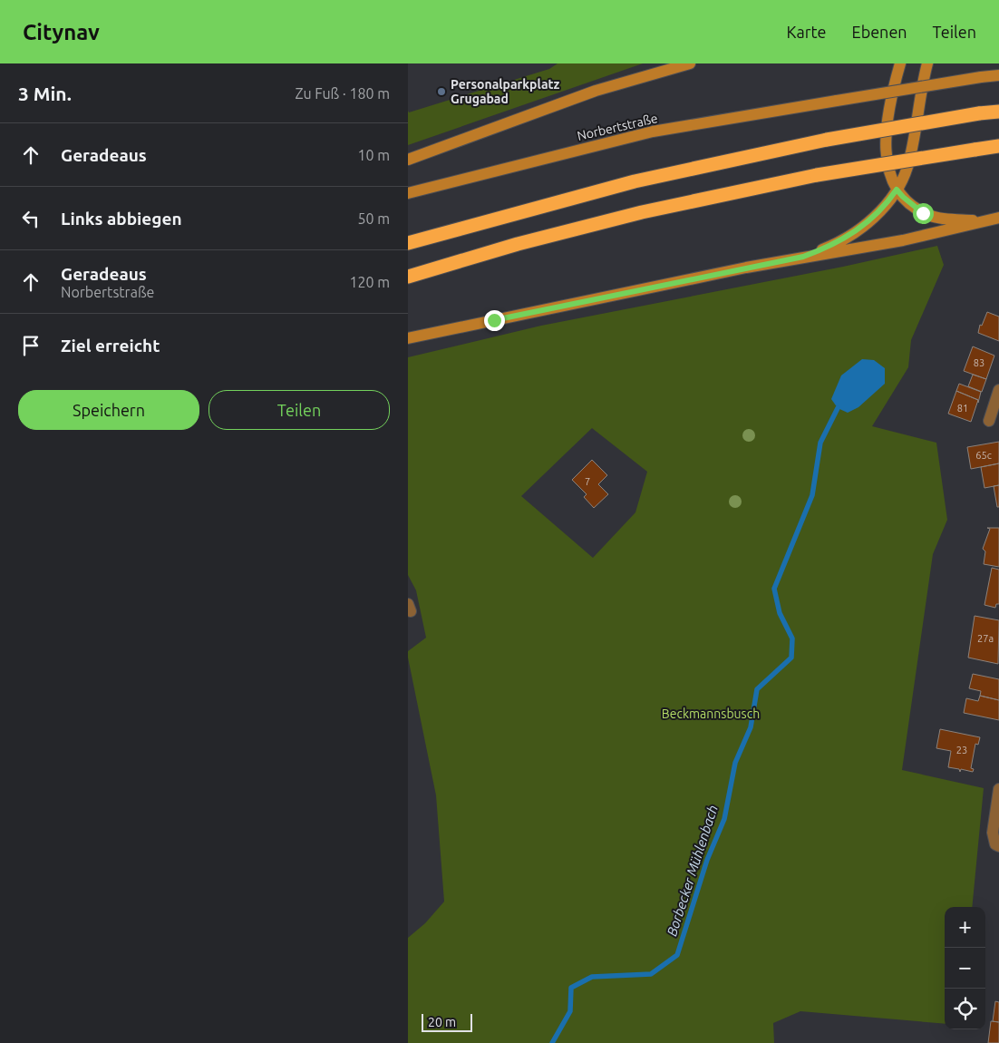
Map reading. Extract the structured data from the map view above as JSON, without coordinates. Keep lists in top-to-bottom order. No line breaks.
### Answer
{"streets":{"main road":["Norbertstraße"]},"water":["Borbecker Mühlenbach"],"parks":["Beckmannsbusch"],"places":["Personalparkplatz Grugabad"],"house_numbers":["83","81","65c","7","27a","23"],"scale_bar":"20 m","page":{"header":"Citynav","nav":["Karte","Ebenen","Teilen"],"heading":["3 Min.","Zu Fuß · 180 m"],"list":[["Geradeaus","10 m"],["Links abbiegen","50 m"],["Geradeaus","Norbertstraße","120 m"],"Ziel erreicht"],"buttons":["Speichern","Teilen"],"map_buttons":["+","−"],"scale":"20 m"}}
